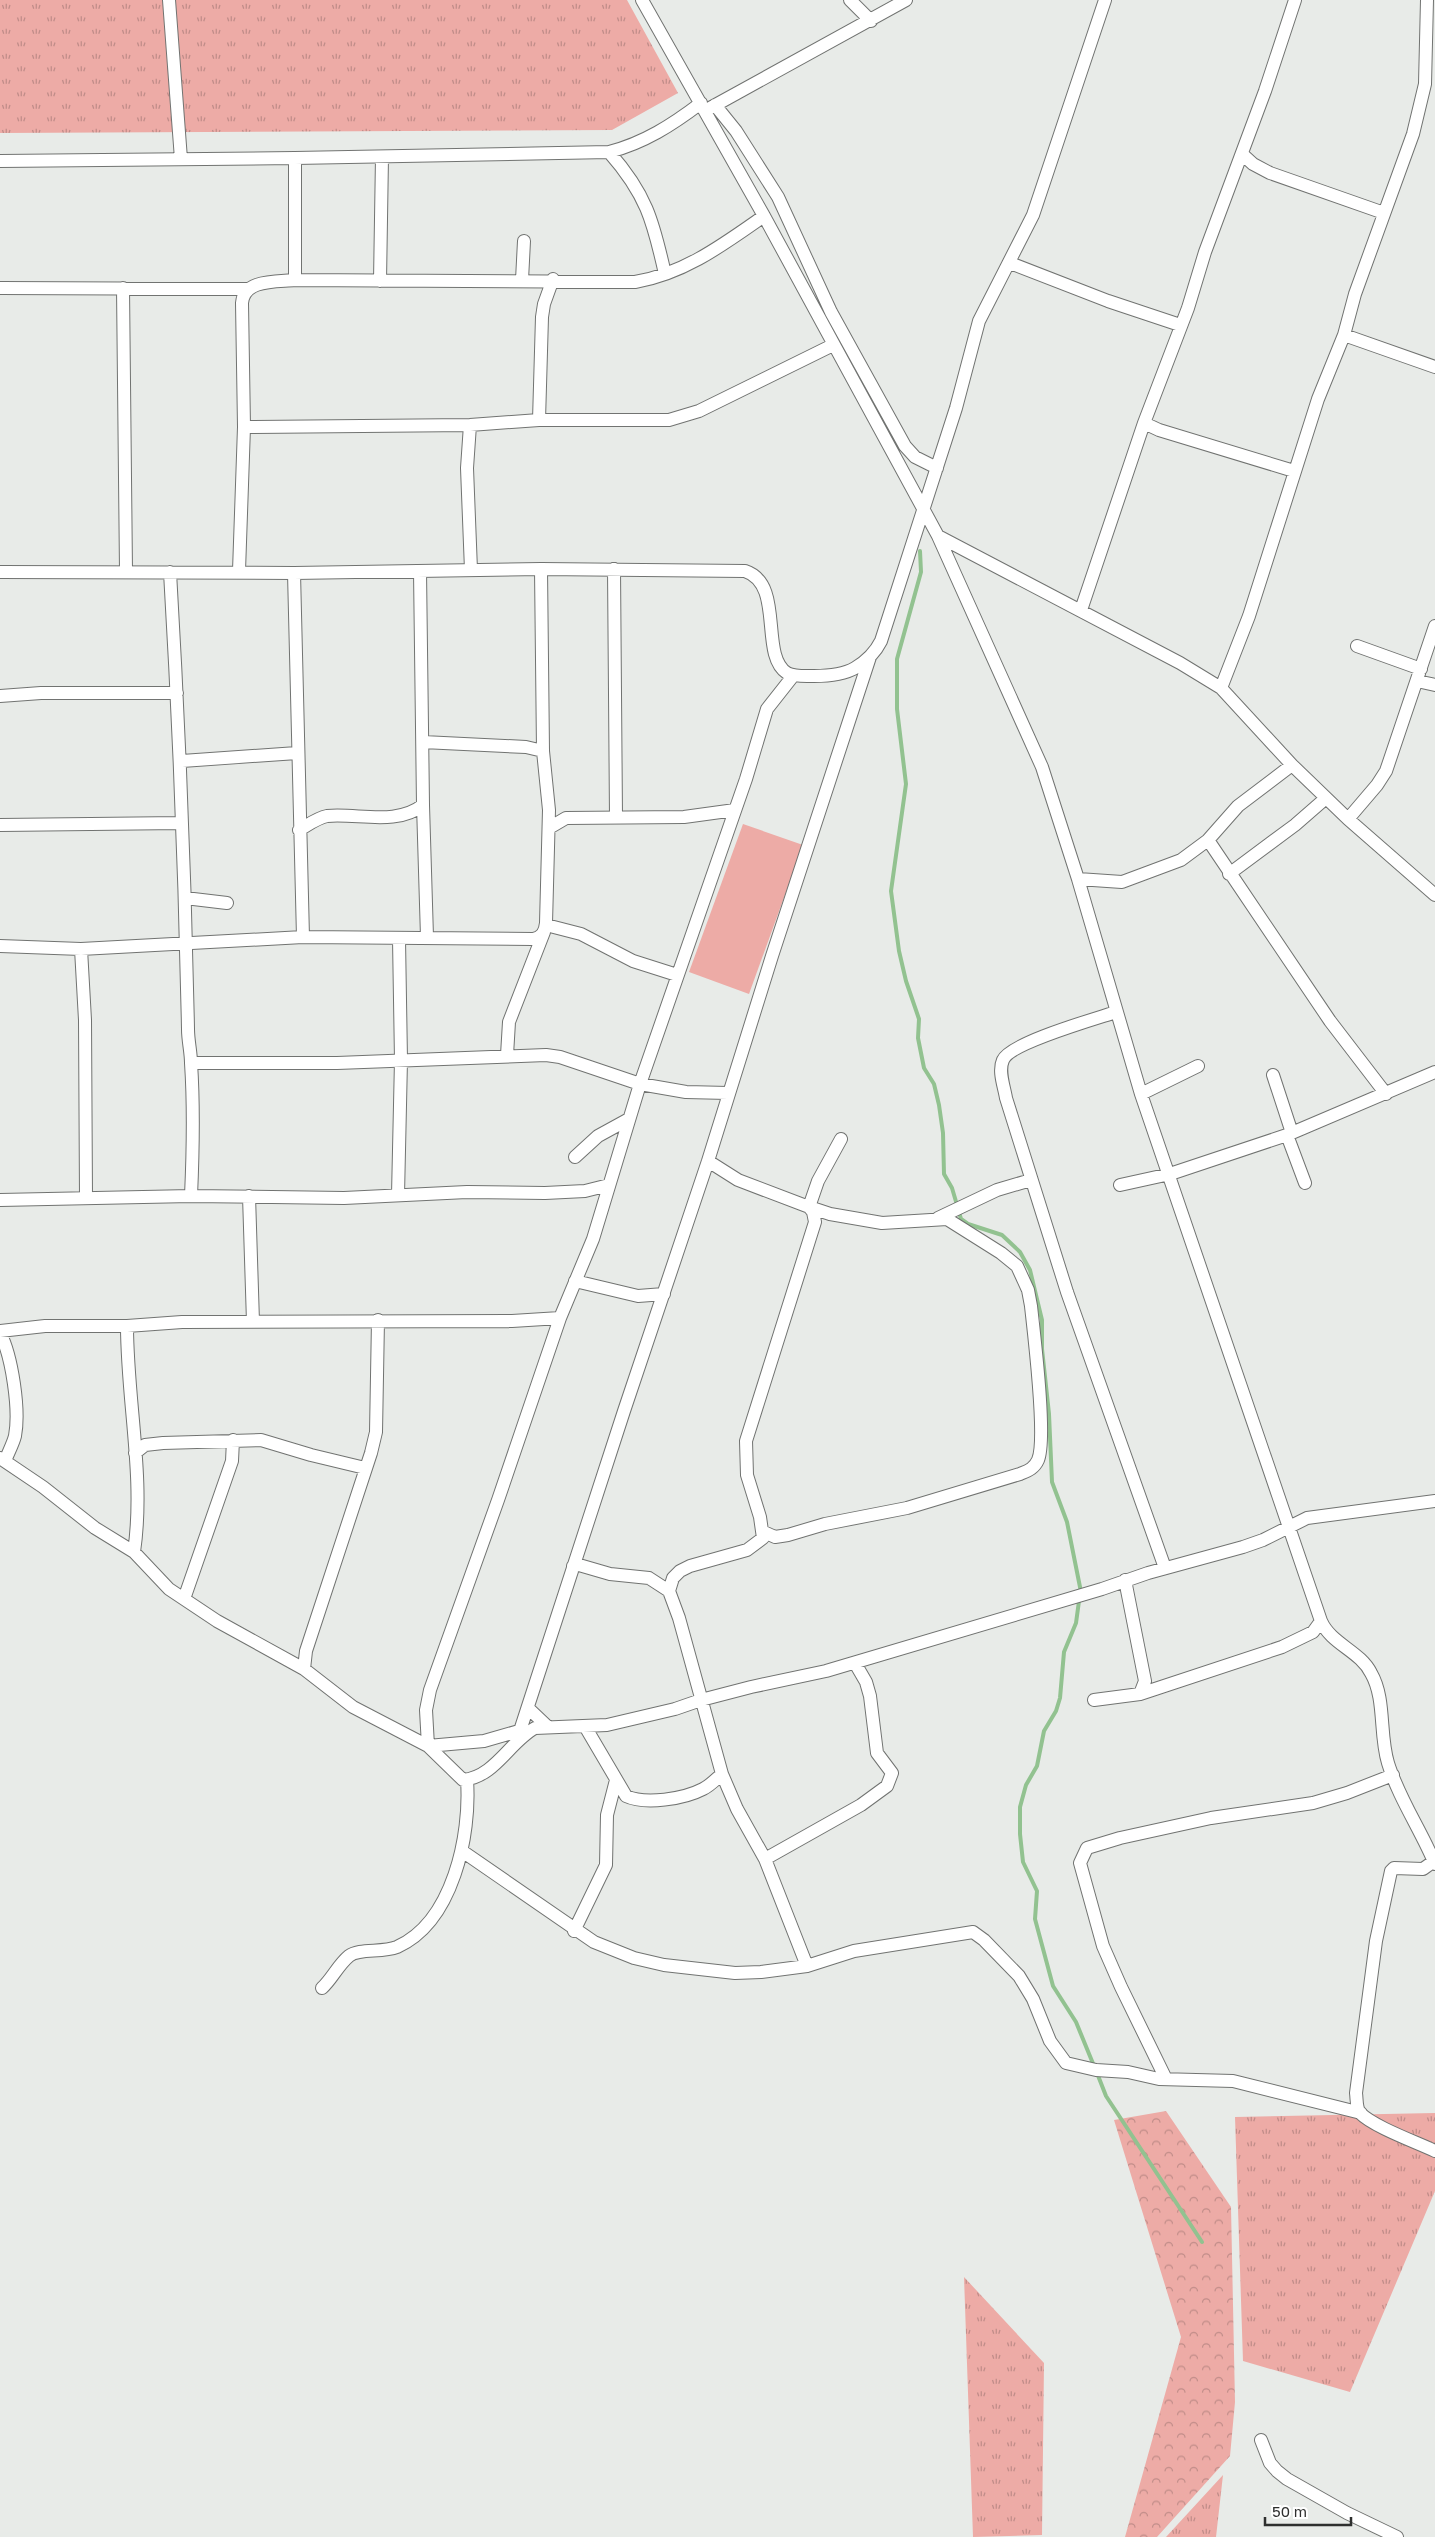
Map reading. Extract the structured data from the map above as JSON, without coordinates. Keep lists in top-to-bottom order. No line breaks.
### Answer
{"scale_bar":"50 m"}
